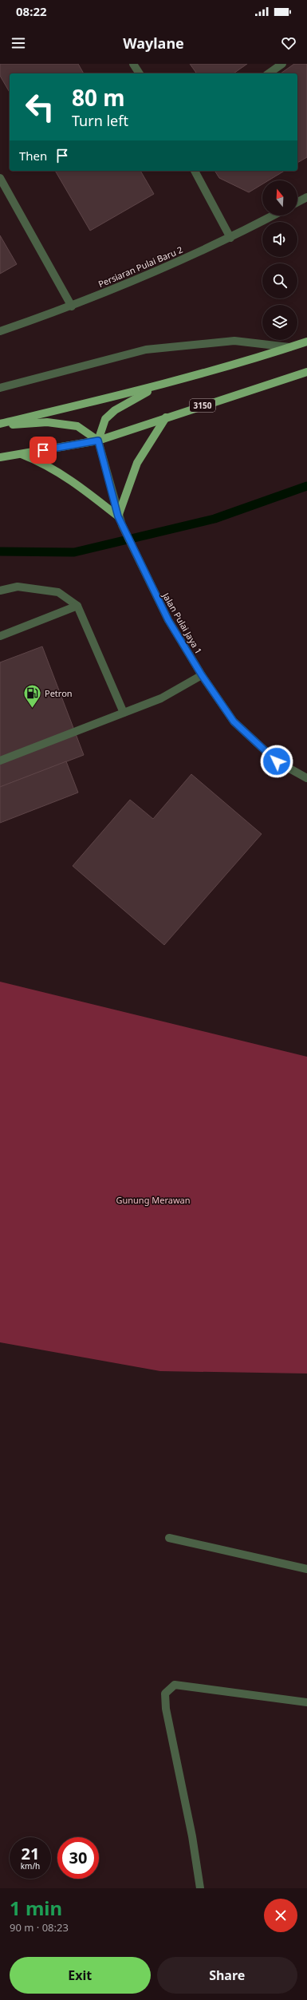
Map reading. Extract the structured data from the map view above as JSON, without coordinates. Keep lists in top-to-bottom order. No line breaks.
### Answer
{"streets":{"main road":["3150"],"street":["Persiaran Pulai Baru 2","Jalan Pulai Jaya 1"]},"crossings":[["3150","Jalan Pulai Jaya 1"]],"parks":["Gunung Merawan"],"places":{"fuel station":["Petron"]},"north":"top","page":{"status":"08:22","header":"Waylane","turn":["80 m","Turn left"],"then":"Then","speed":"21 km/h","limit":"30","heading":["1 min","90 m · 08:23"],"buttons":["Exit","Share"]}}
